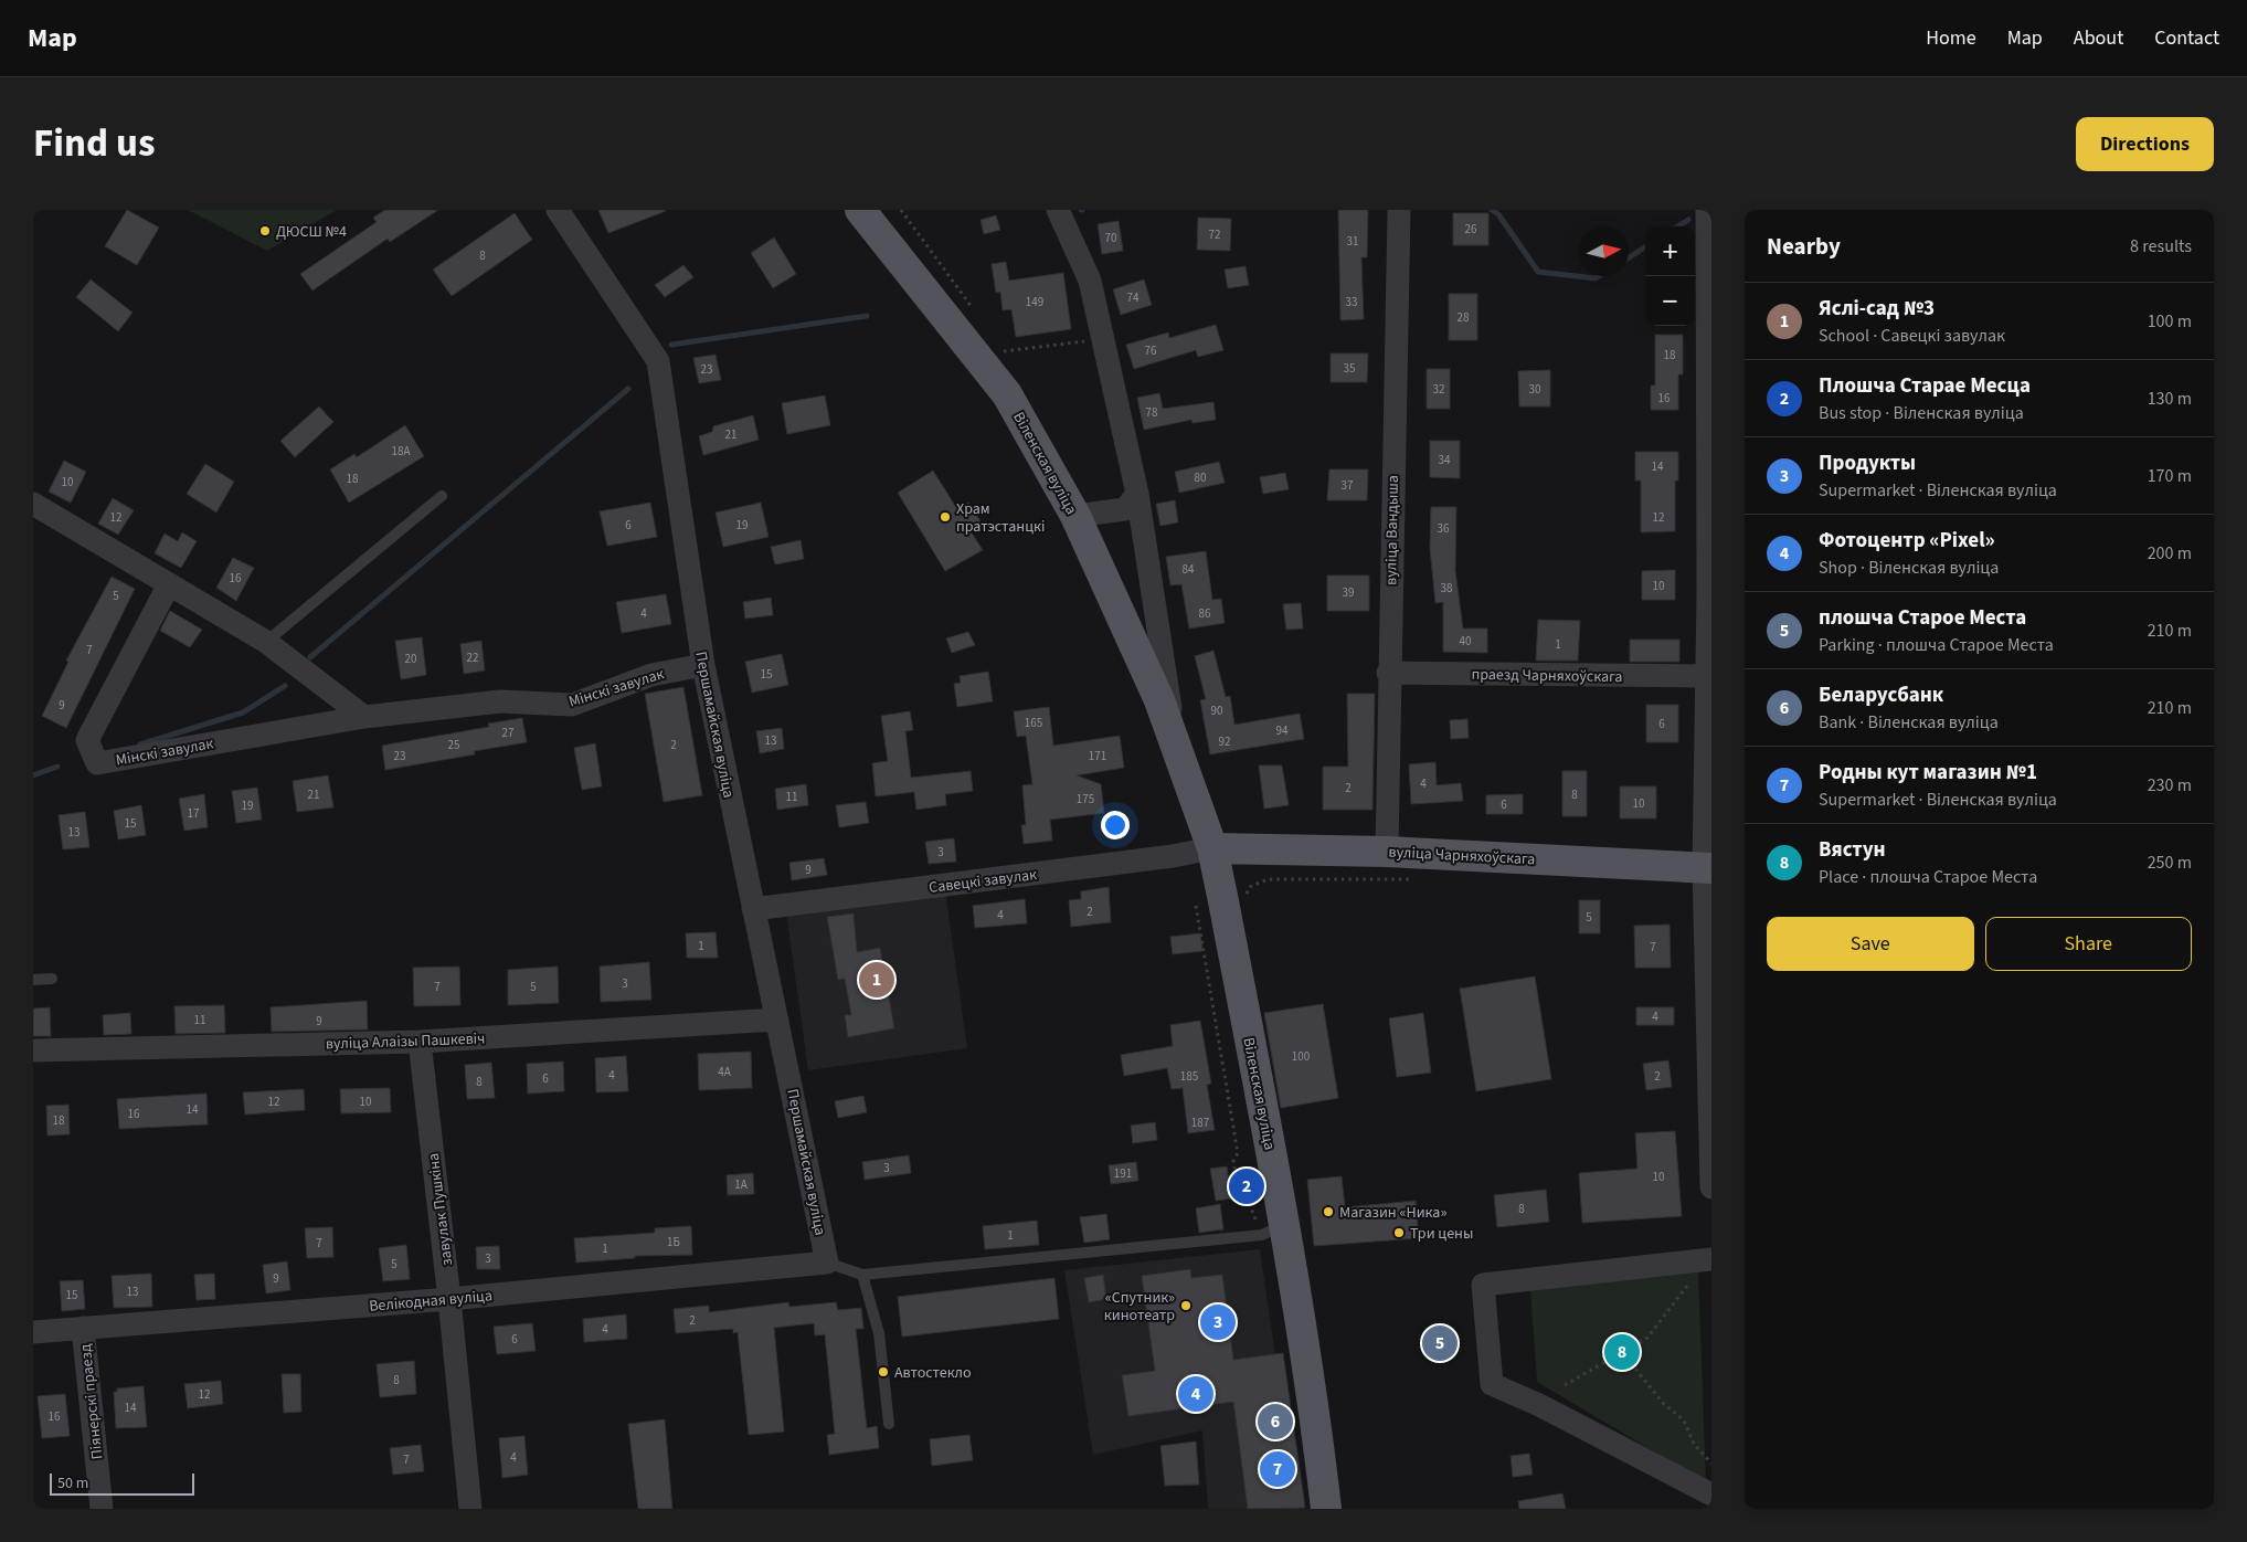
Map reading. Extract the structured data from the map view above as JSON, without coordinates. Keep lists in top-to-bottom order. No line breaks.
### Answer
{"streets":{"main road":["Віленская вуліца","вуліца Чарняхоўскага"],"street":["вуліца Вандыша","праезд Чарняхоўскага","Мінскі завулак","Першамайская вуліца","Савецкі завулак","вуліца Алаізы Пашкевіч","завулак Пушкіна","Велікодная вуліца","Піянерскі праезд"]},"crossings":[["Віленская вуліца","вуліца Чарняхоўскага"],["Віленская вуліца","Савецкі завулак"],["вуліца Вандыша","праезд Чарняхоўскага"],["вуліца Вандыша","вуліца Чарняхоўскага"],["Мінскі завулак","Першамайская вуліца"],["Першамайская вуліца","Савецкі завулак"],["Першамайская вуліца","вуліца Алаізы Пашкевіч"],["Першамайская вуліца","Велікодная вуліца"],["вуліца Чарняхоўскага","Савецкі завулак"],["вуліца Алаізы Пашкевіч","завулак Пушкіна"],["завулак Пушкіна","Велікодная вуліца"],["Велікодная вуліца","Піянерскі праезд"]],"places":["ДЮСШ №4","Храм пратэстанцкі","Магазин «Ника»","Три цены","«Спутник» кинотеатр","Автостекло"],"house_numbers":["26","72","70","31","8","74","149","33","28","76","18","35","23","32","30","16","78","21","18А","34","14","80","18","10","37","12","12","6","19","36","84","16","10","38","39","5","4","86","40","1","7","22","20","15","9","90","165","6","94","27","13","92","25","2","23","171","4","2","21","8","11","175","10","6","19","17","15","13","3","9","2","4","5","1","7","3","7","5","4","11","9","100","4А","4","185","2","6","8","12","10","14","16","18","187","3","191","10","1А","8","1","1Б","7","1","3","5","9","13","15","2","4","6","8","12","14","16","4","7"],"scale_bar":"50 m","north":"right","page":{"header":"Map","nav":["Home","Map","About","Contact"],"title":"Find us","buttons":["Directions",["Save","Share"]],"heading":["Nearby","8 results"],"map_buttons":["+","−"],"list":[{"mark":"1","name":"Яслі-сад №3","note":"School · Савецкі завулак","value":"100 m"},{"mark":"2","name":"Плошча Старае Месца","note":"Bus stop · Віленская вуліца","value":"130 m"},{"mark":"3","name":"Продукты","note":"Supermarket · Віленская вуліца","value":"170 m"},{"mark":"4","name":"Фотоцентр «Pixel»","note":"Shop · Віленская вуліца","value":"200 m"},{"mark":"5","name":"плошча Старое Места","note":"Parking · плошча Старое Места","value":"210 m"},{"mark":"6","name":"Беларусбанк","note":"Bank · Віленская вуліца","value":"210 m"},{"mark":"7","name":"Родны кут магазин №1","note":"Supermarket · Віленская вуліца","value":"230 m"},{"mark":"8","name":"Вястун","note":"Place · плошча Старое Места","value":"250 m"}],"pins":["1","2","3","5","8","4","6","7"],"scale":"50 m"}}
